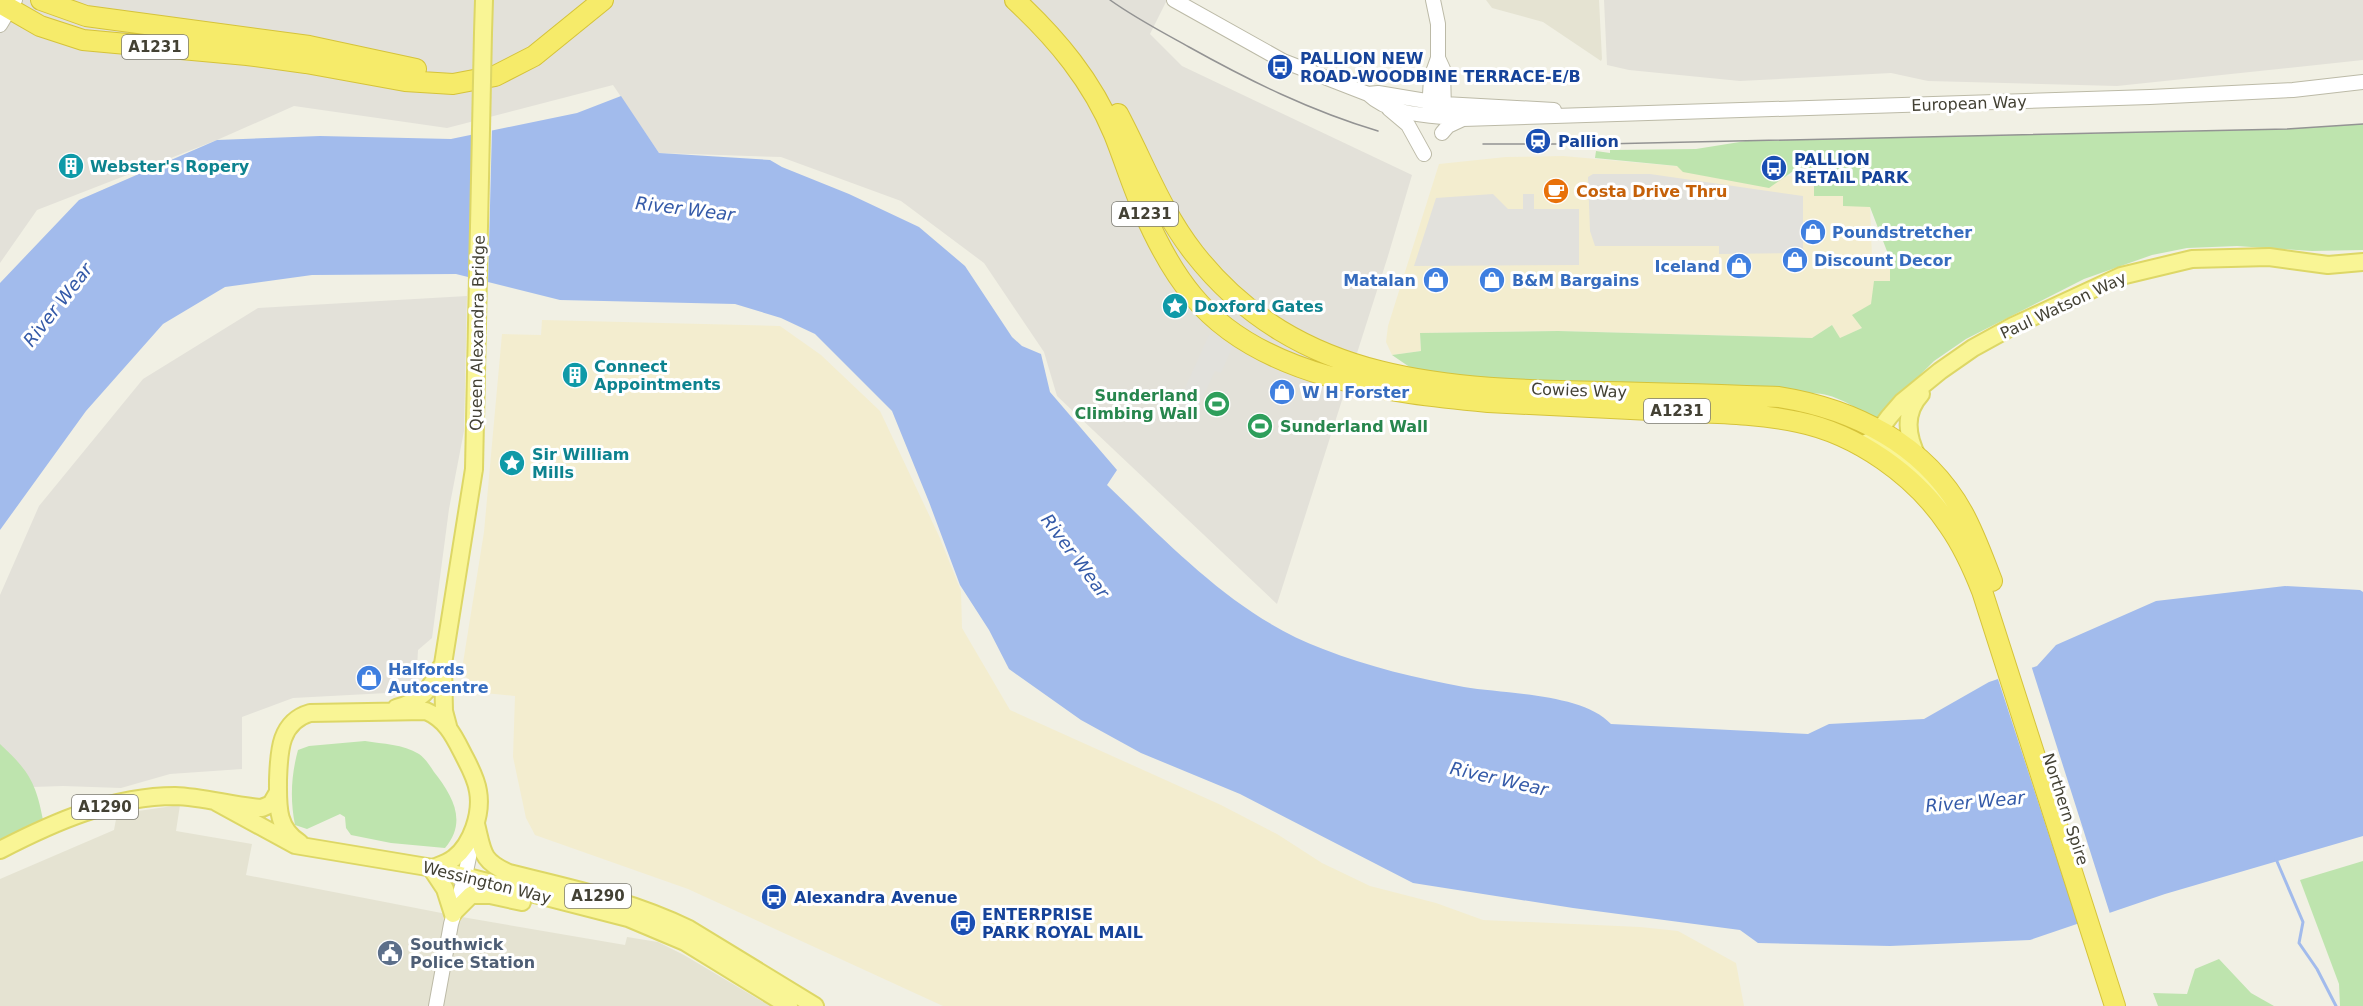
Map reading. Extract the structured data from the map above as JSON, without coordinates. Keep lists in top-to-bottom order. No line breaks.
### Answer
{"streets":{"highway":["A1231","Cowies Way","Northern Spire"],"main road":["Paul Watson Way","Queen Alexandra Bridge","A1290","Wessington Way"],"street":["European Way"]},"crossings":[["A1231","Cowies Way"],["Paul Watson Way","Cowies Way"],["Cowies Way","Northern Spire"],["A1290","Wessington Way"]],"water":["River Wear"],"places":{"bus stop":["PALLION NEW ROAD-WOODBINE TERRACE-E/B","PALLION RETAIL PARK","Alexandra Avenue","ENTERPRISE PARK ROYAL MAIL"],"station":["Pallion"],"building":["Webster's Ropery","Connect Appointments"],"cafe":["Costa Drive Thru"],"shop":["Poundstretcher","Discount Decor","Iceland","Matalan","B&M Bargains","W H Forster","Halfords Autocentre"],"place":["Doxford Gates","Sir William Mills"],"sports":["Sunderland Climbing Wall","Sunderland Wall"],"public building":["Southwick Police Station"]}}
